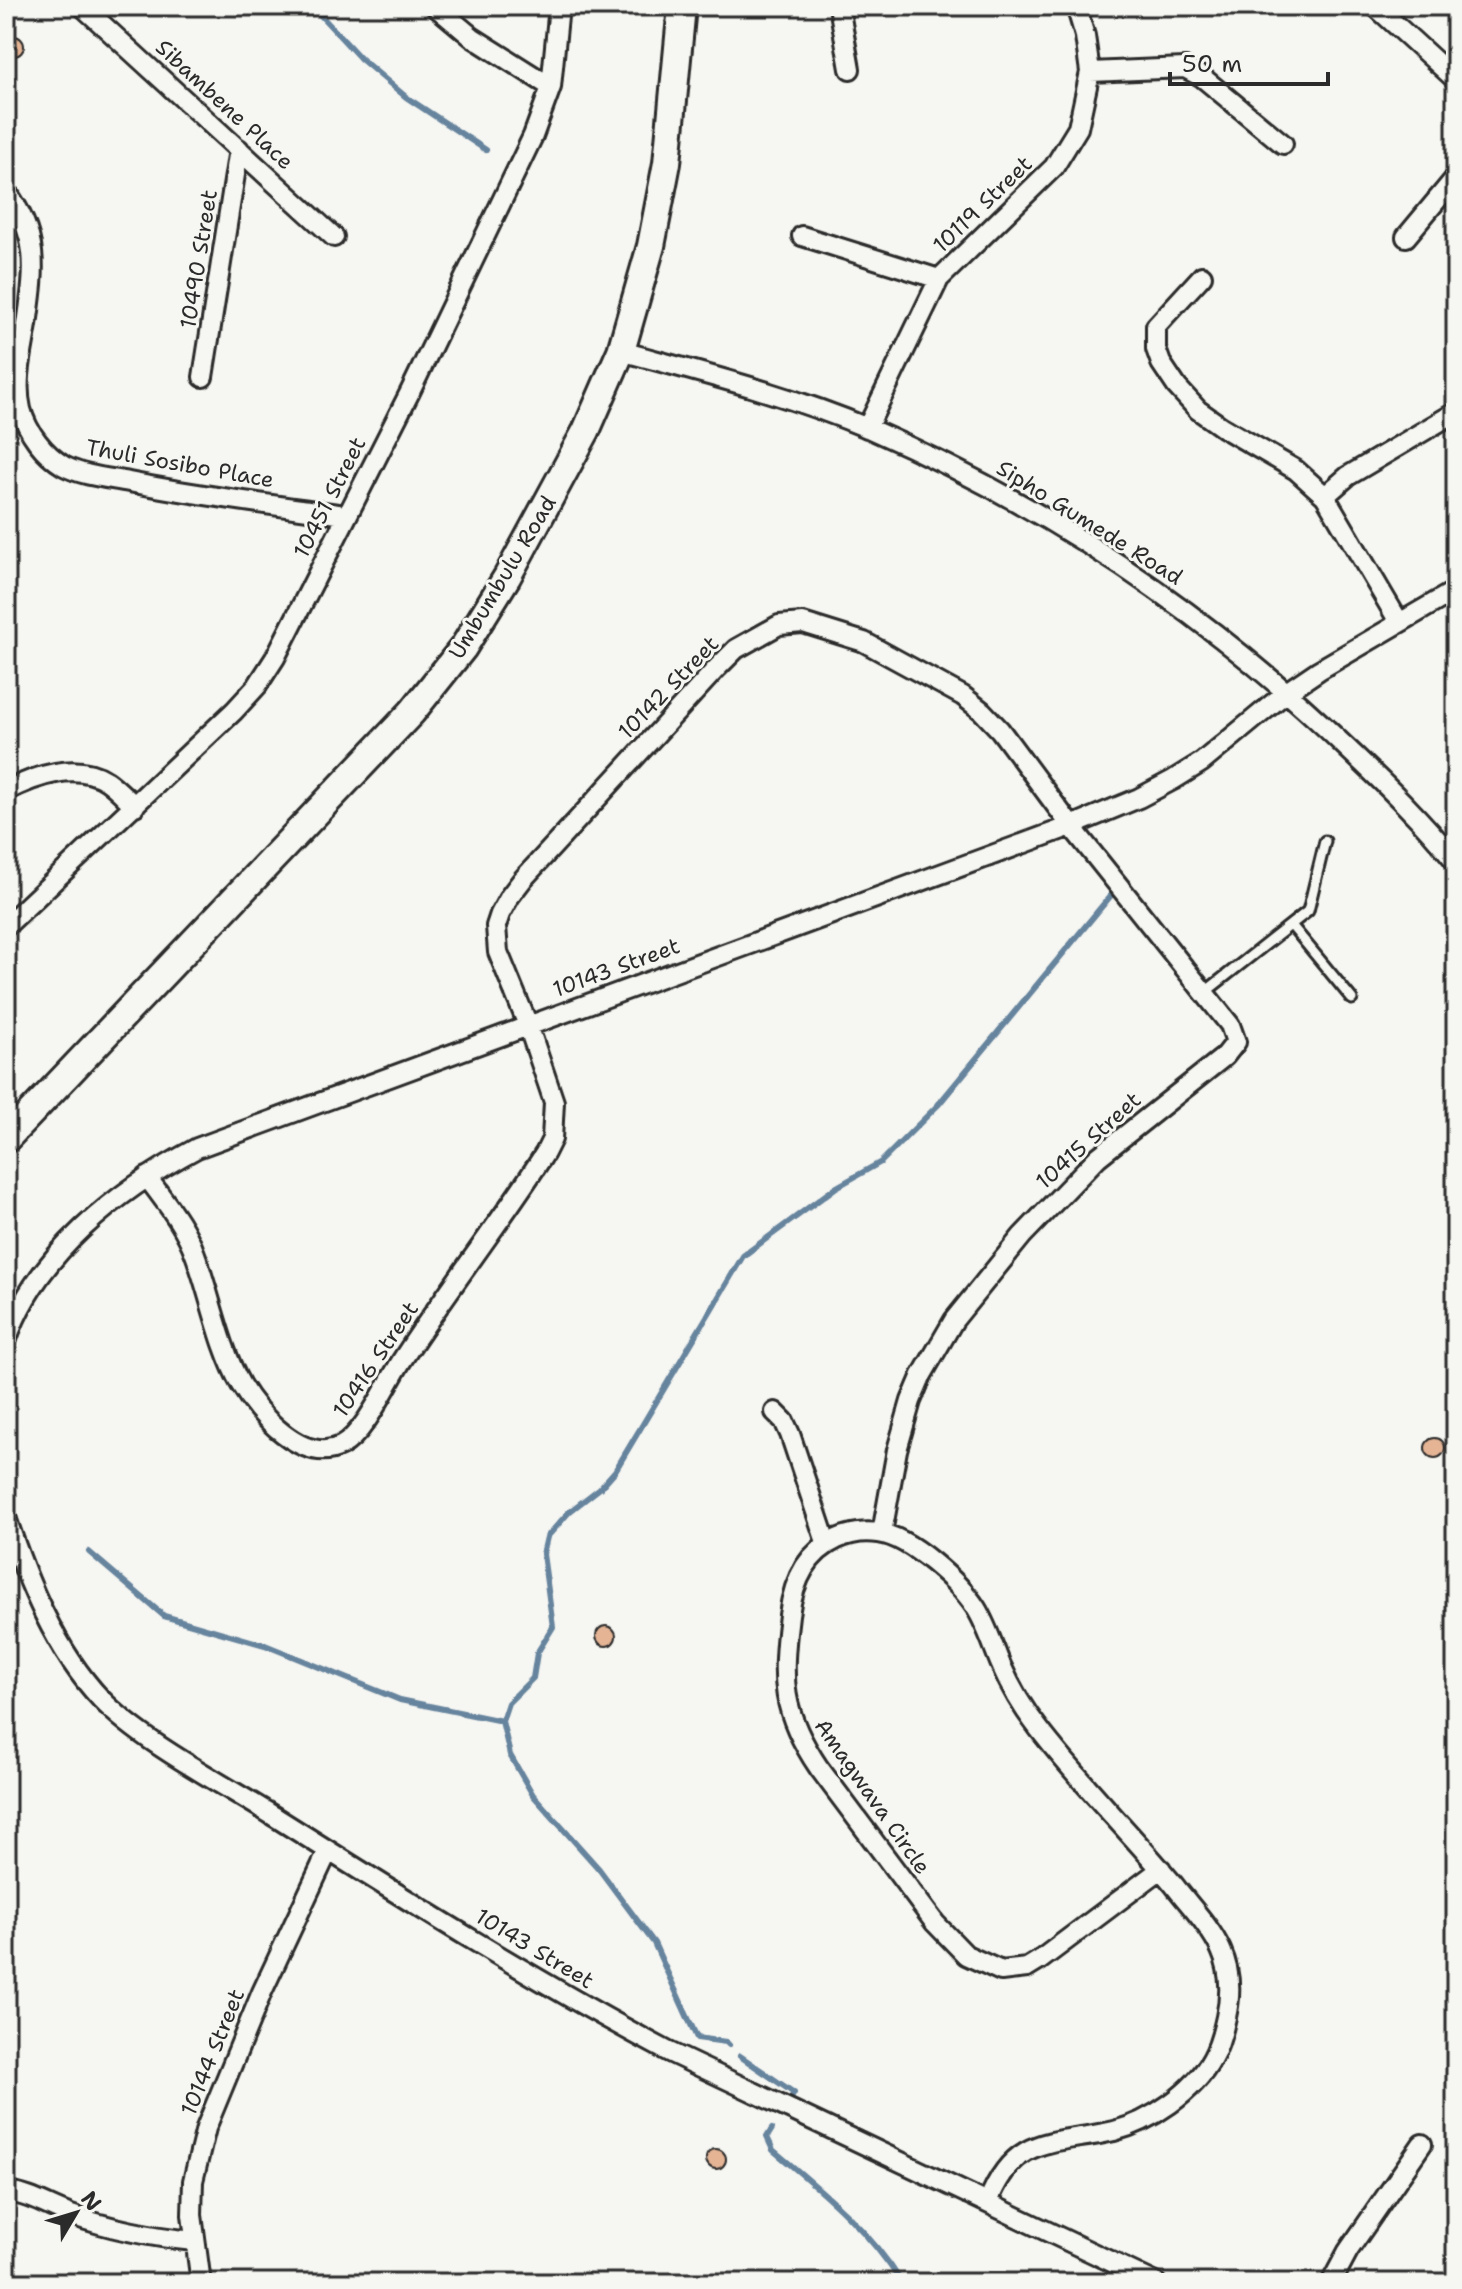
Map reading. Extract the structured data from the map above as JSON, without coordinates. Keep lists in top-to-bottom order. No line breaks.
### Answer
{"streets":{"main road":["Umbumbulu Road"],"street":["Sibambene Place","10119 Street","10490 Street","Thuli Sosibo Place","10451 Street","Sipho Gumede Road","10142 Street","10143 Street","10415 Street","10416 Street","Amagwava Circle","10144 Street"]},"crossings":[["Sibambene Place","10490 Street"],["10119 Street","Sipho Gumede Road"],["Thuli Sosibo Place","10451 Street"],["Sipho Gumede Road","Umbumbulu Road"],["Sipho Gumede Road","10143 Street"],["10142 Street","10143 Street"],["10142 Street","10415 Street"],["10142 Street","10416 Street"],["10143 Street","10415 Street"],["10143 Street","10416 Street"],["10143 Street","10144 Street"]],"scale_bar":"50 m","north":"top right"}
